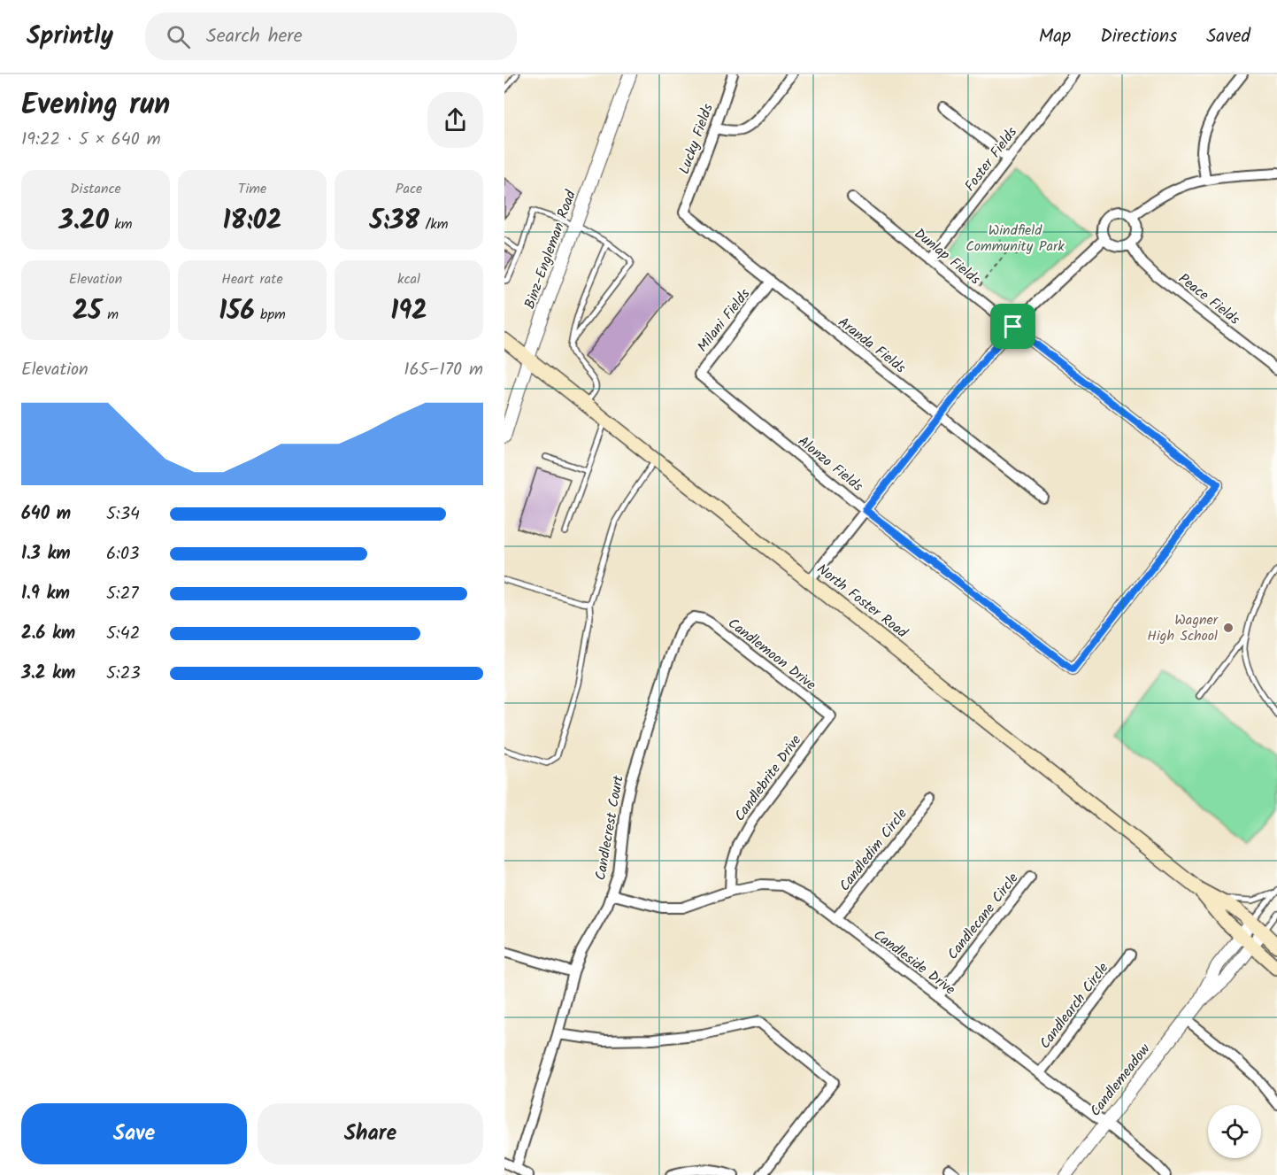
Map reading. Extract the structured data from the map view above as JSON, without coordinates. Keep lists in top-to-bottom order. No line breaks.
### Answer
{"streets":{"main road":["North Foster Road"],"street":["Lucky Fields","Foster Fields","Binz-Engleman Road","Dunlap Fields","Peace Fields","Milani Fields","Aranda Fields","Alonzo Fields","Candlemoon Drive","Candlebrite Drive","Candlecrest Court","Candledim Circle","Candlecane Circle","Candleside Drive","Candlearch Circle","Candlemeadow"]},"crossings":[["Lucky Fields","Aranda Fields"],["Foster Fields","Dunlap Fields"],["Binz-Engleman Road","North Foster Road"],["Dunlap Fields","Alonzo Fields"],["Milani Fields","Aranda Fields"],["Milani Fields","Alonzo Fields"],["North Foster Road","Candlemeadow"],["Candlemoon Drive","Candlebrite Drive"],["Candlemoon Drive","Candlecrest Court"],["Candlebrite Drive","Candleside Drive"],["Candlecrest Court","Candleside Drive"],["Candledim Circle","Candleside Drive"],["Candlecane Circle","Candleside Drive"],["Candleside Drive","Candlearch Circle"],["Candleside Drive","Candlemeadow"]],"parks":["Windfield Community Park"],"places":["Wagner High School"],"page":{"header":"Sprintly","search":"Search here","nav":["Map","Directions","Saved"],"heading":["Evening run","19:22 · 5 × 640 m"],"stats":[["Distance","3.20 km"],["Time","18:02"],["Pace","5:38 /km"],["Elevation","25 m"],["Heart rate","156 bpm"],["kcal","192"]],"chart":["Elevation","165–170 m"],"list":[{"name":"640 m","note":"5:34"},{"name":"1.3 km","note":"6:03"},{"name":"1.9 km","note":"5:27"},{"name":"2.6 km","note":"5:42"},{"name":"3.2 km","note":"5:23"}],"buttons":["Save","Share"]}}
